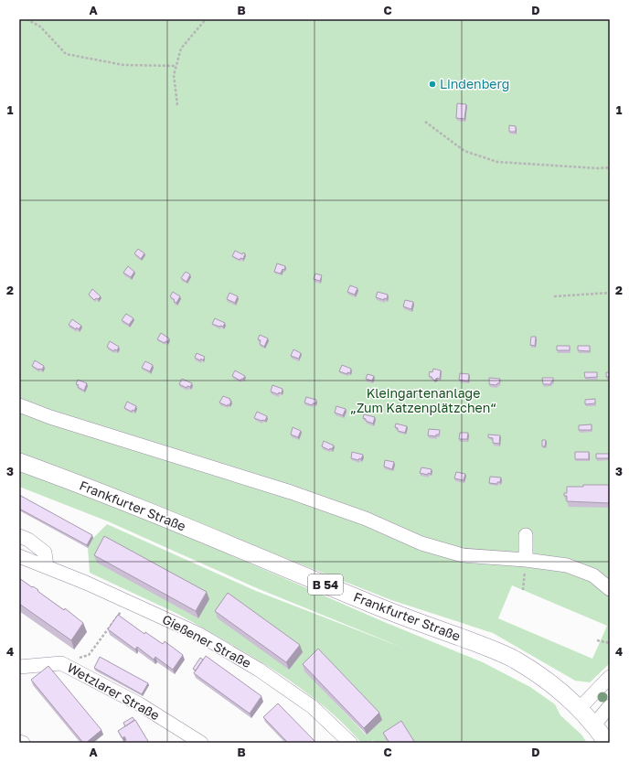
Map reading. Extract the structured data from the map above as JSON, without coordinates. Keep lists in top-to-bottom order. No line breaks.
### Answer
{"streets":{"main road":["Frankfurter Straße","B 54"],"street":["Gießener Straße","Wetzlarer Straße"]},"parks":["Kleingartenanlage „Zum Katzenplätzchen“"],"places":["Lindenberg"],"grid":{"columns":["A","B","C","D"],"rows":["1","2","3","4"]}}
